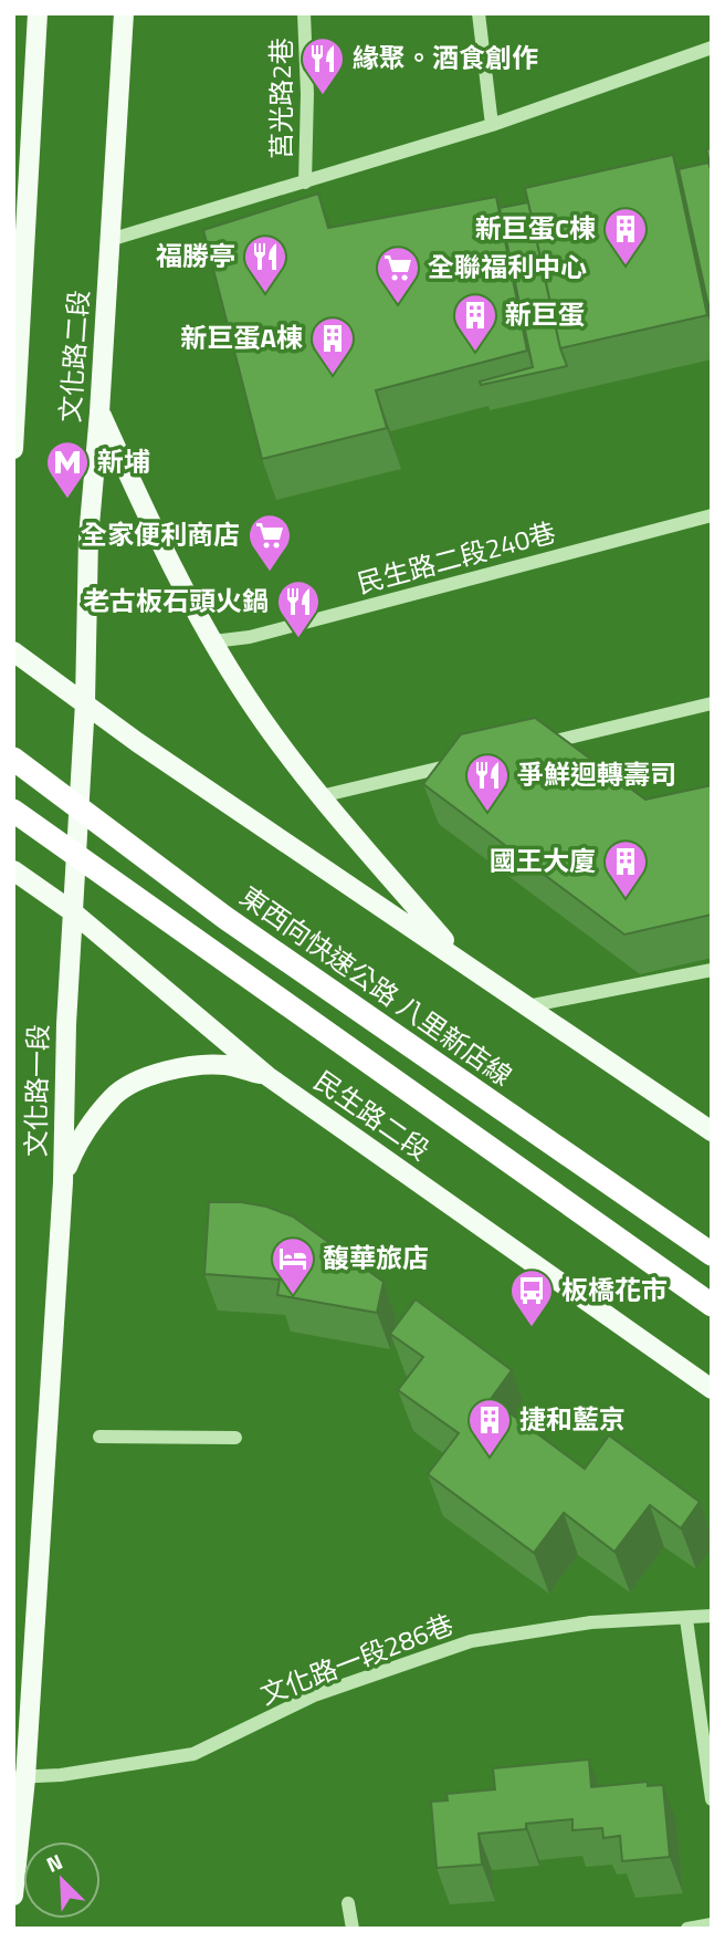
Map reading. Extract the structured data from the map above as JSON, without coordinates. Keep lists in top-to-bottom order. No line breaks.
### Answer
{"streets":{"highway":["東西向快速公路 八里新店線"],"main road":["文化路二段","文化路一段","民生路二段"],"street":["莒光路2巷","民生路二段240巷","文化路一段286巷"]},"crossings":[["文化路二段","文化路一段"],["文化路一段","民生路二段"],["文化路一段","文化路一段286巷"]],"places":{"restaurant":["緣聚。酒食創作","福勝亭","老古板石頭火鍋","爭鮮迴轉壽司"],"building":["新巨蛋C棟","新巨蛋","新巨蛋A棟","國王大廈","捷和藍京"],"supermarket":["全聯福利中心","全家便利商店"],"metro station":["新埔"],"hotel":["馥華旅店"],"bus stop":["板橋花市"]},"north":"top left"}
